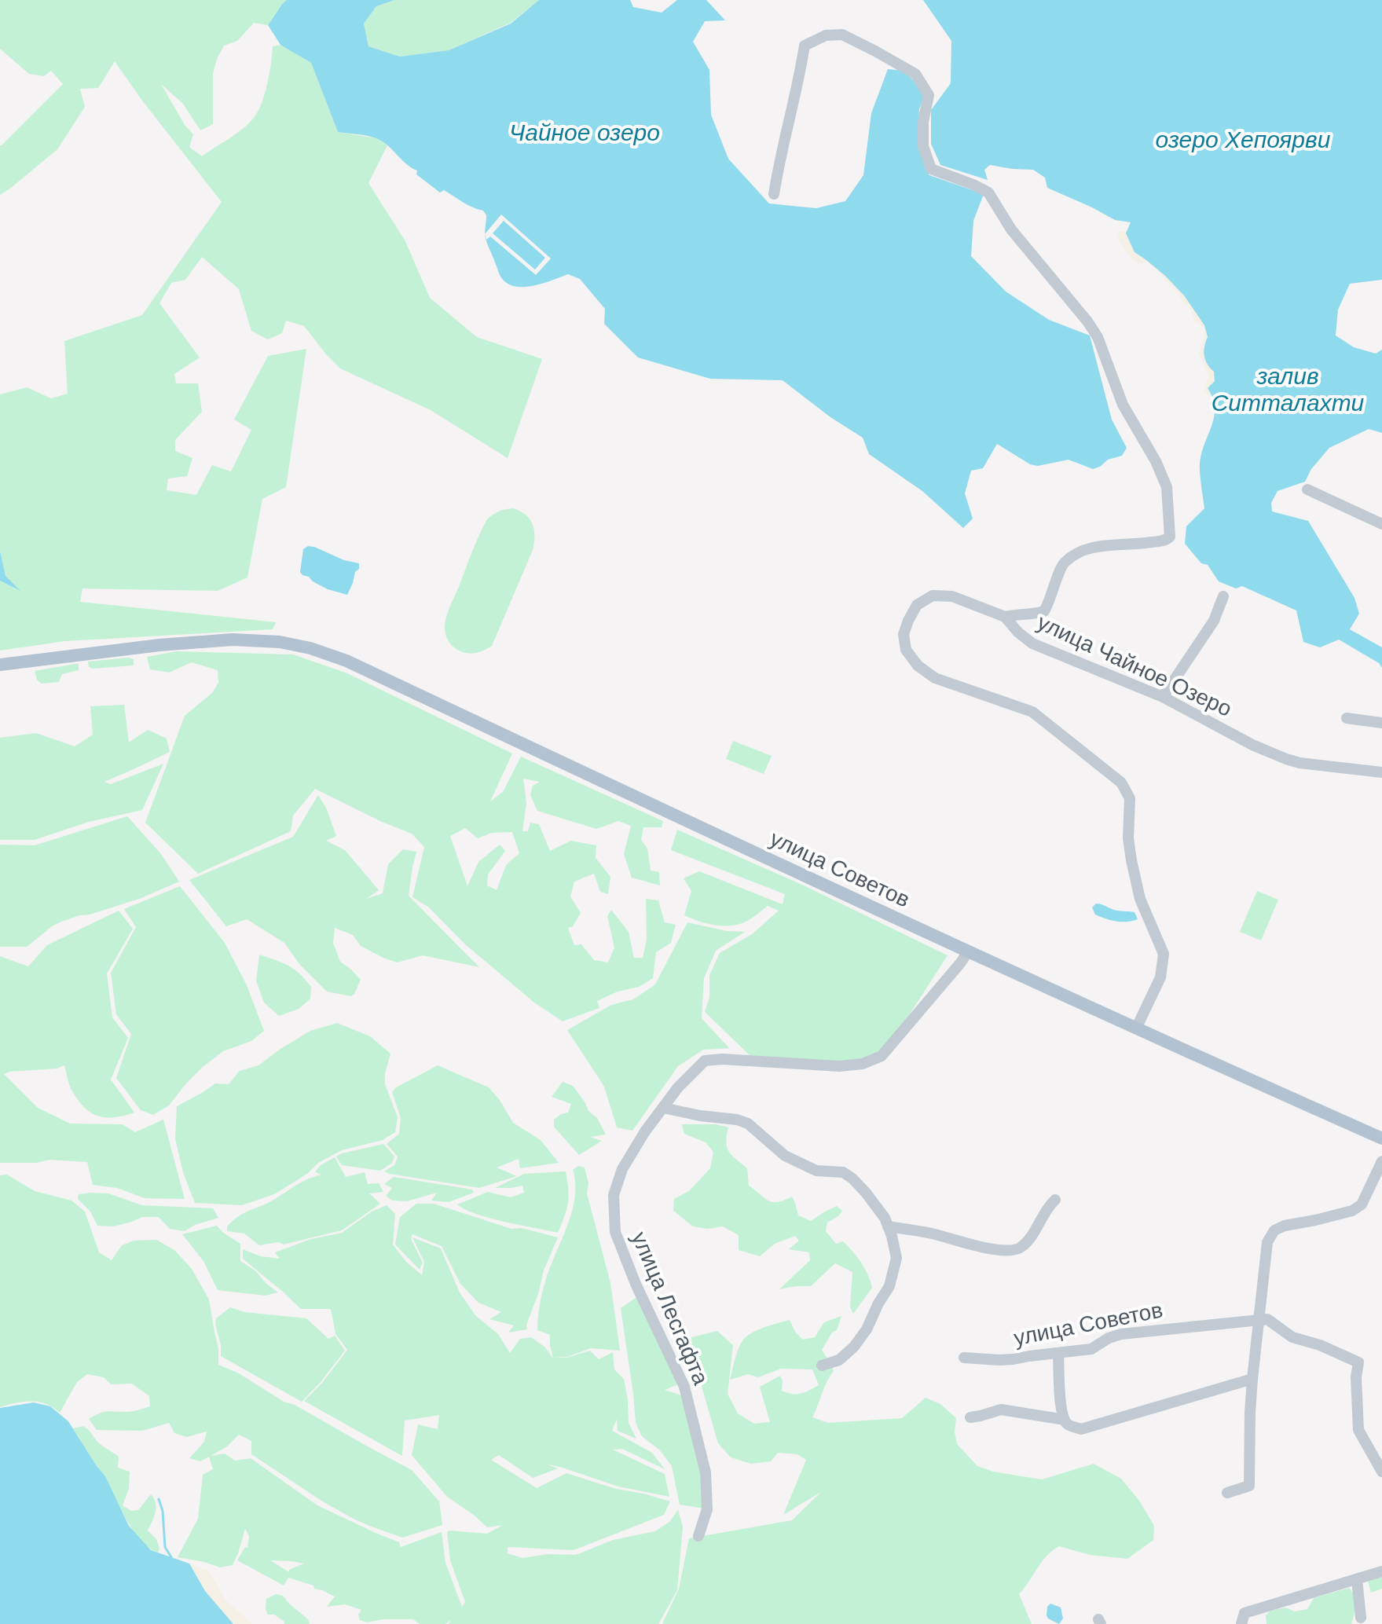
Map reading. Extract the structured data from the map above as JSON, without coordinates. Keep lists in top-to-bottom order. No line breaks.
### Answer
{"streets":{"main road":["улица Советов"],"street":["улица Чайное Озеро","улица Лесгафта"]},"crossings":[["улица Советов","улица Лесгафта"]],"water":["Чайное озеро","озеро Хепоярви","залив Ситталахти"]}
